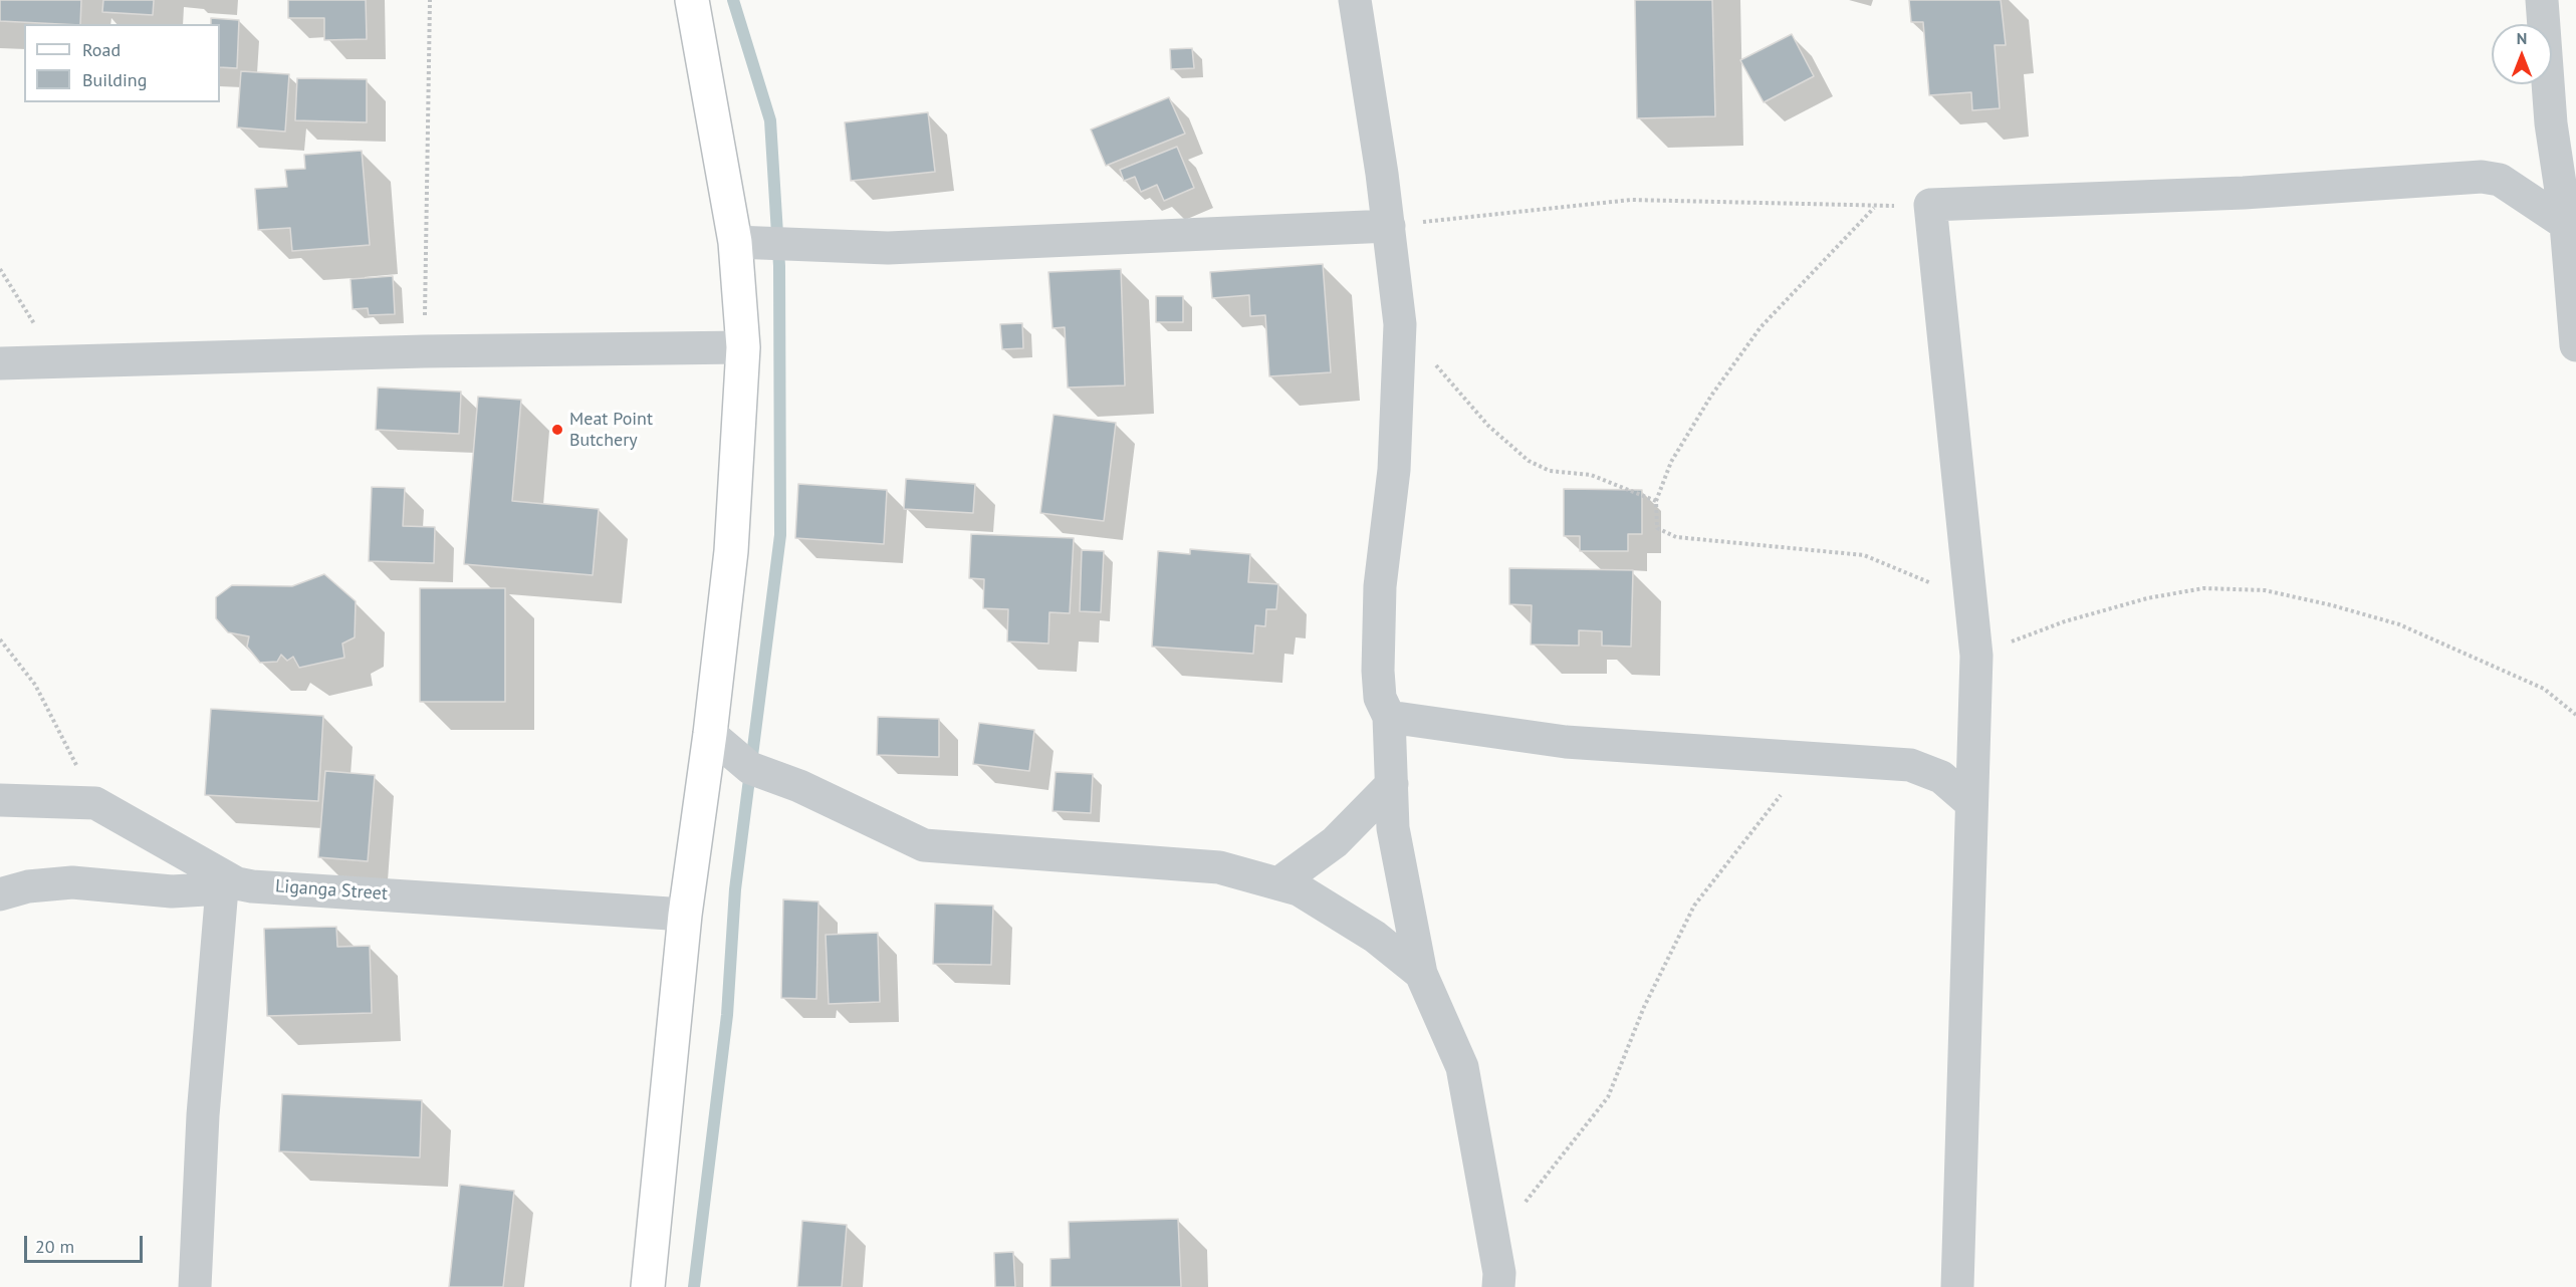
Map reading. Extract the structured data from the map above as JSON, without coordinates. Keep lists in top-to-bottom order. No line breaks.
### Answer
{"streets":{"street":["Liganga Street"]},"places":["Meat Point Butchery"],"legend":["Road","Building"],"scale_bar":"20 m","north":"top"}
